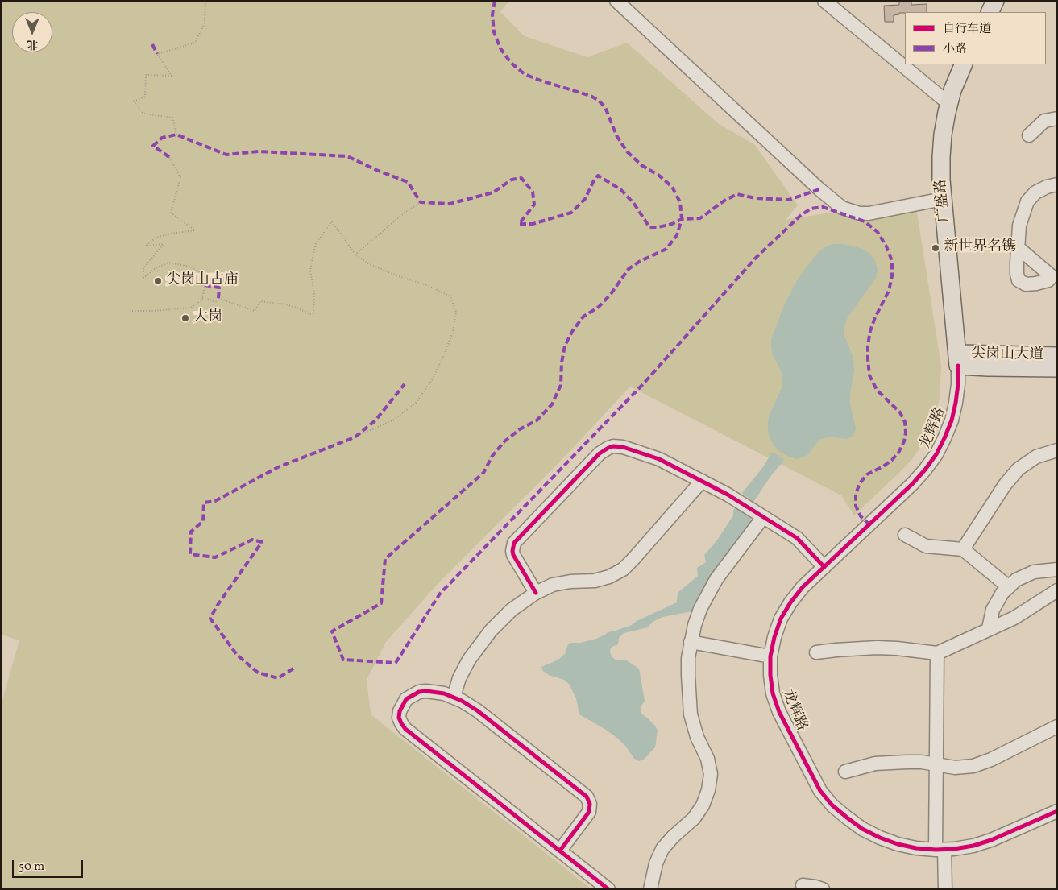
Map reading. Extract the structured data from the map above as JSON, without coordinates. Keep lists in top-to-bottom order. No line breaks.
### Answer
{"streets":{"main road":["广盛路","尖岗山大道"],"street":["龙辉路"]},"crossings":[["广盛路","尖岗山大道"],["广盛路","龙辉路"],["尖岗山大道","龙辉路"]],"places":["新世界名镌","尖岗山古庙","大岗"],"legend":["自行车道","小路"],"scale_bar":"50 m","north":"bottom"}
